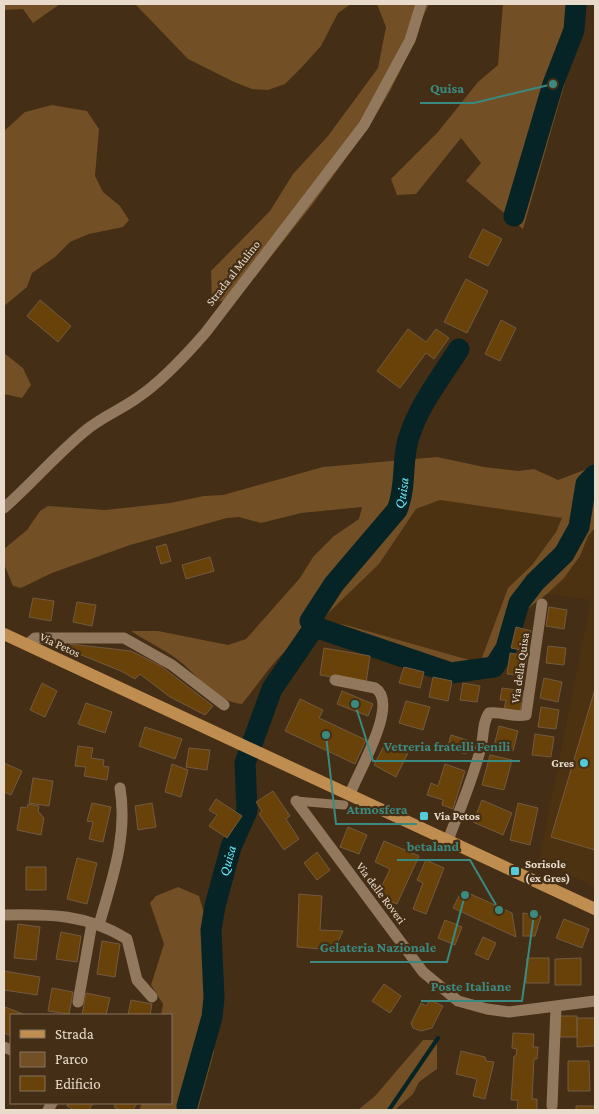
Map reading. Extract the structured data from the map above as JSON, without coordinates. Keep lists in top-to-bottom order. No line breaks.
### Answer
{"streets":{"main road":["Via Petos"],"street":["Strada al Mulino","Via della Quisa","Via delle Roveri"]},"crossings":[["Via Petos","Via della Quisa"],["Via Petos","Via delle Roveri"]],"water":["Quisa"],"places":{"other":["Quisa","Vetreria fratelli Fenili","Atmosfera","Gres","Gelateria Nazionale","betaland","Poste Italiane"],"transit":["Via Petos","Sorisole (ex Gres)"]},"legend":["Strada","Parco","Edificio"]}
